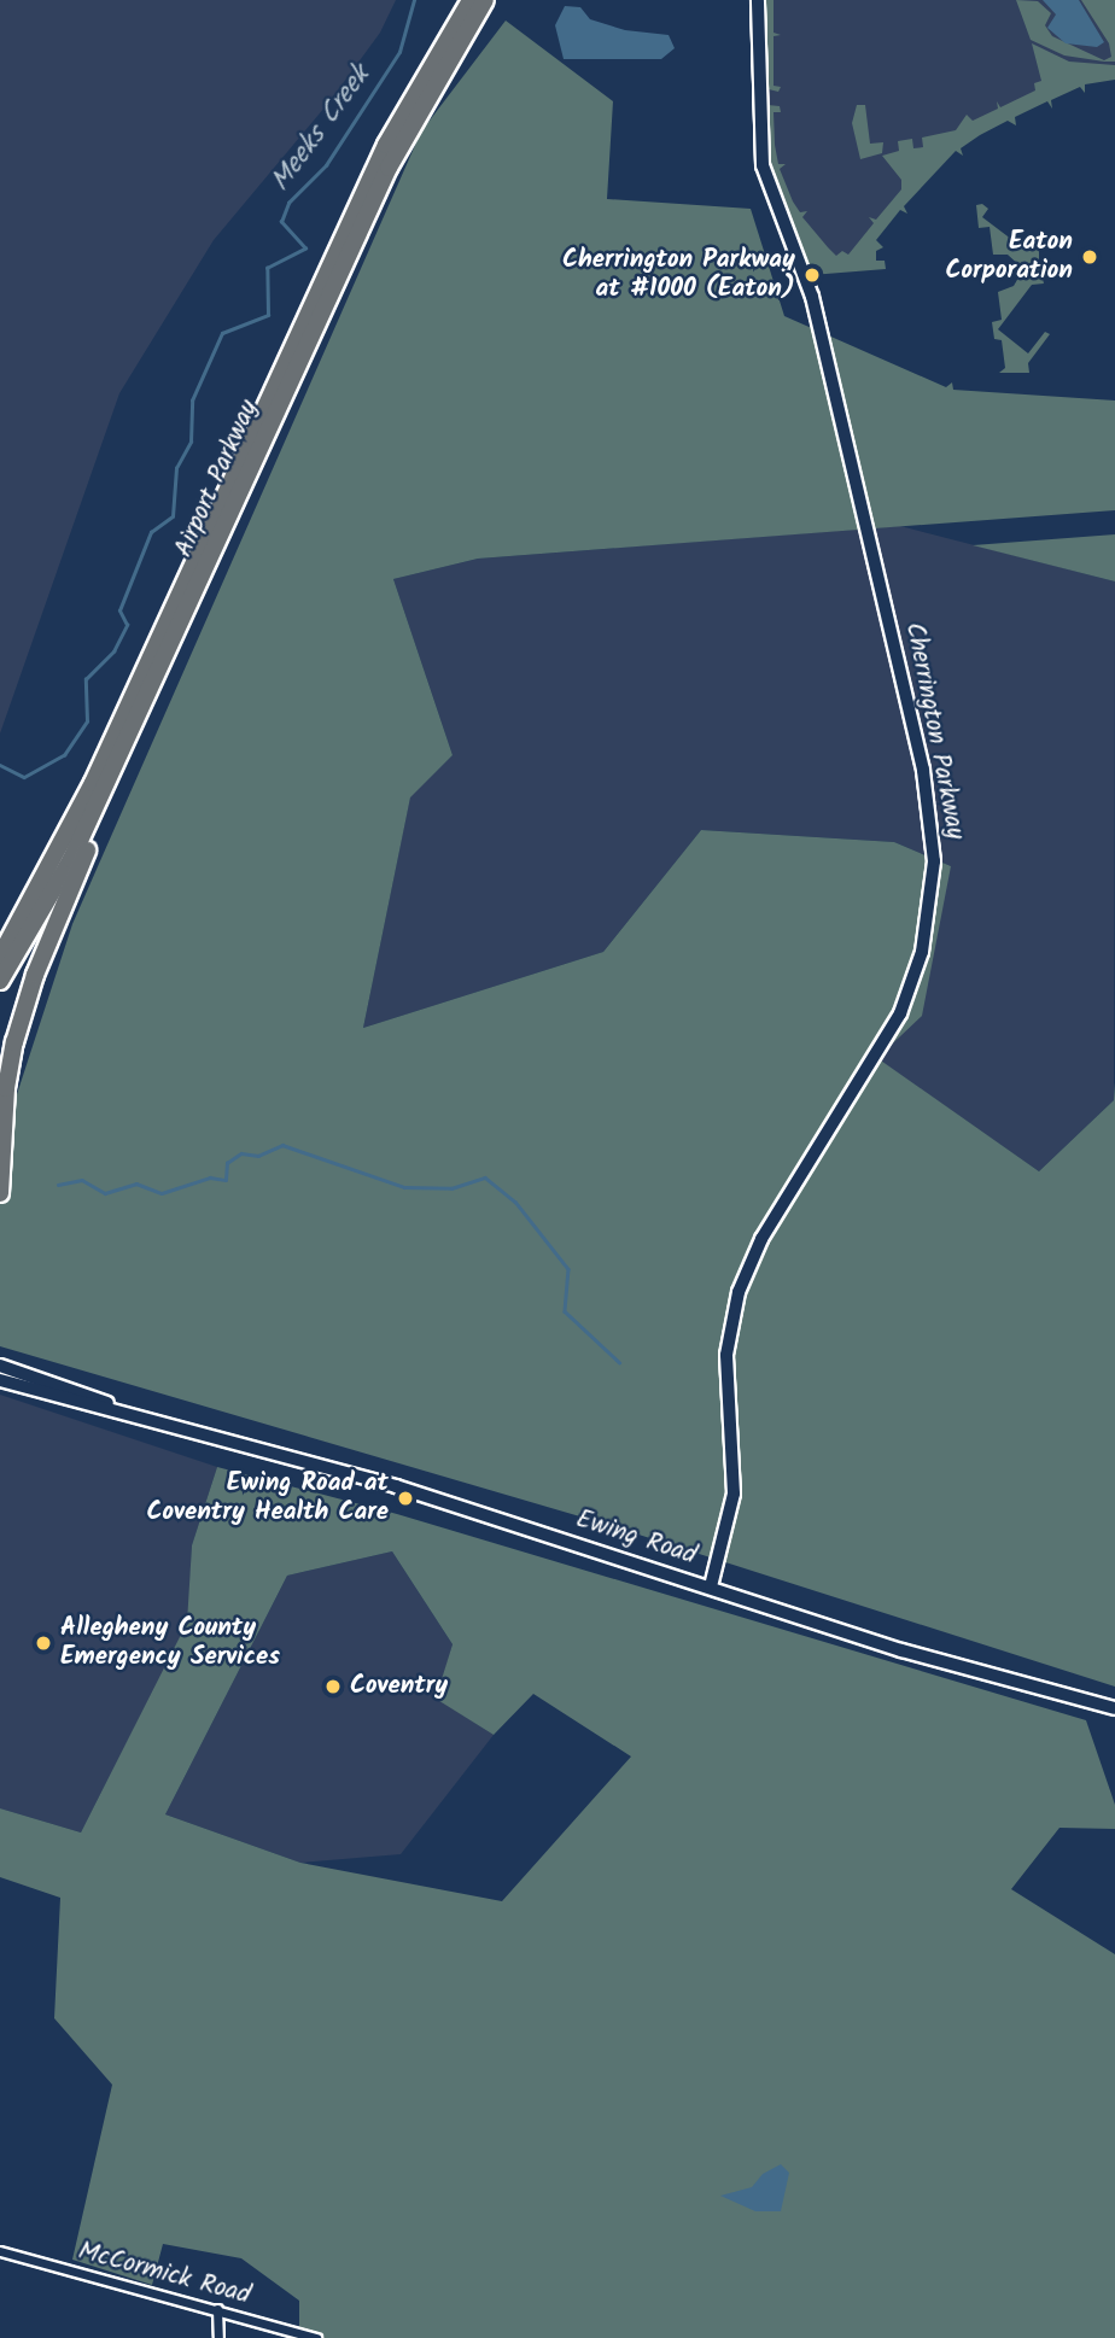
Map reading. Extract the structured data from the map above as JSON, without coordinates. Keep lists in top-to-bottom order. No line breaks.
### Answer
{"streets":{"highway":["Airport Parkway"],"street":["Cherrington Parkway","Ewing Road","McCormick Road"]},"crossings":[["Cherrington Parkway","Ewing Road"]],"water":["Meeks Creek"],"places":["Eaton Corporation","Cherrington Parkway at #1000 (Eaton)","Ewing Road at Coventry Health Care","Allegheny County Emergency Services","Coventry"]}
